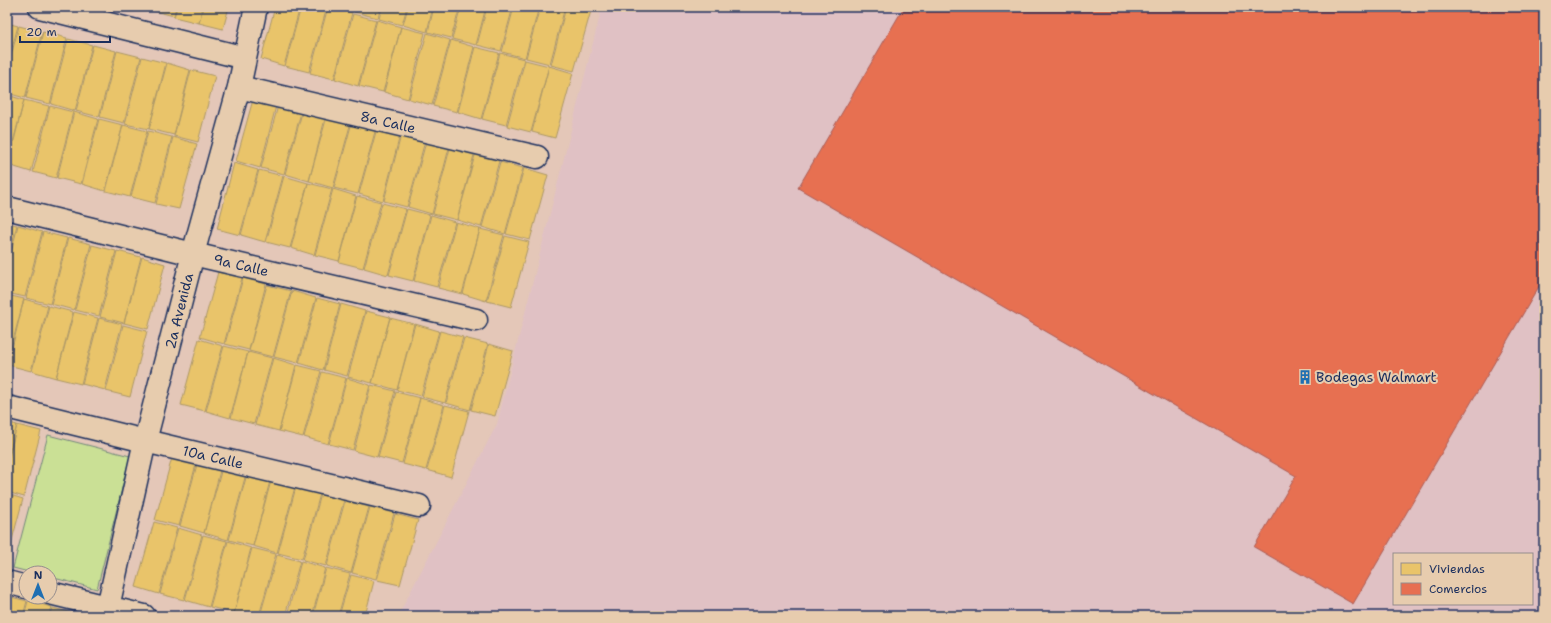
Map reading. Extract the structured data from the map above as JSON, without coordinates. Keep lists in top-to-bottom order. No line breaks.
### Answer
{"streets":{"street":["8a Calle","9a Calle","2a Avenida","10a Calle"]},"crossings":[["8a Calle","2a Avenida"],["9a Calle","2a Avenida"],["2a Avenida","10a Calle"]],"places":{"building":["Bodegas Walmart"]},"legend":["Viviendas","Comercios"],"scale_bar":"20 m","north":"top"}
